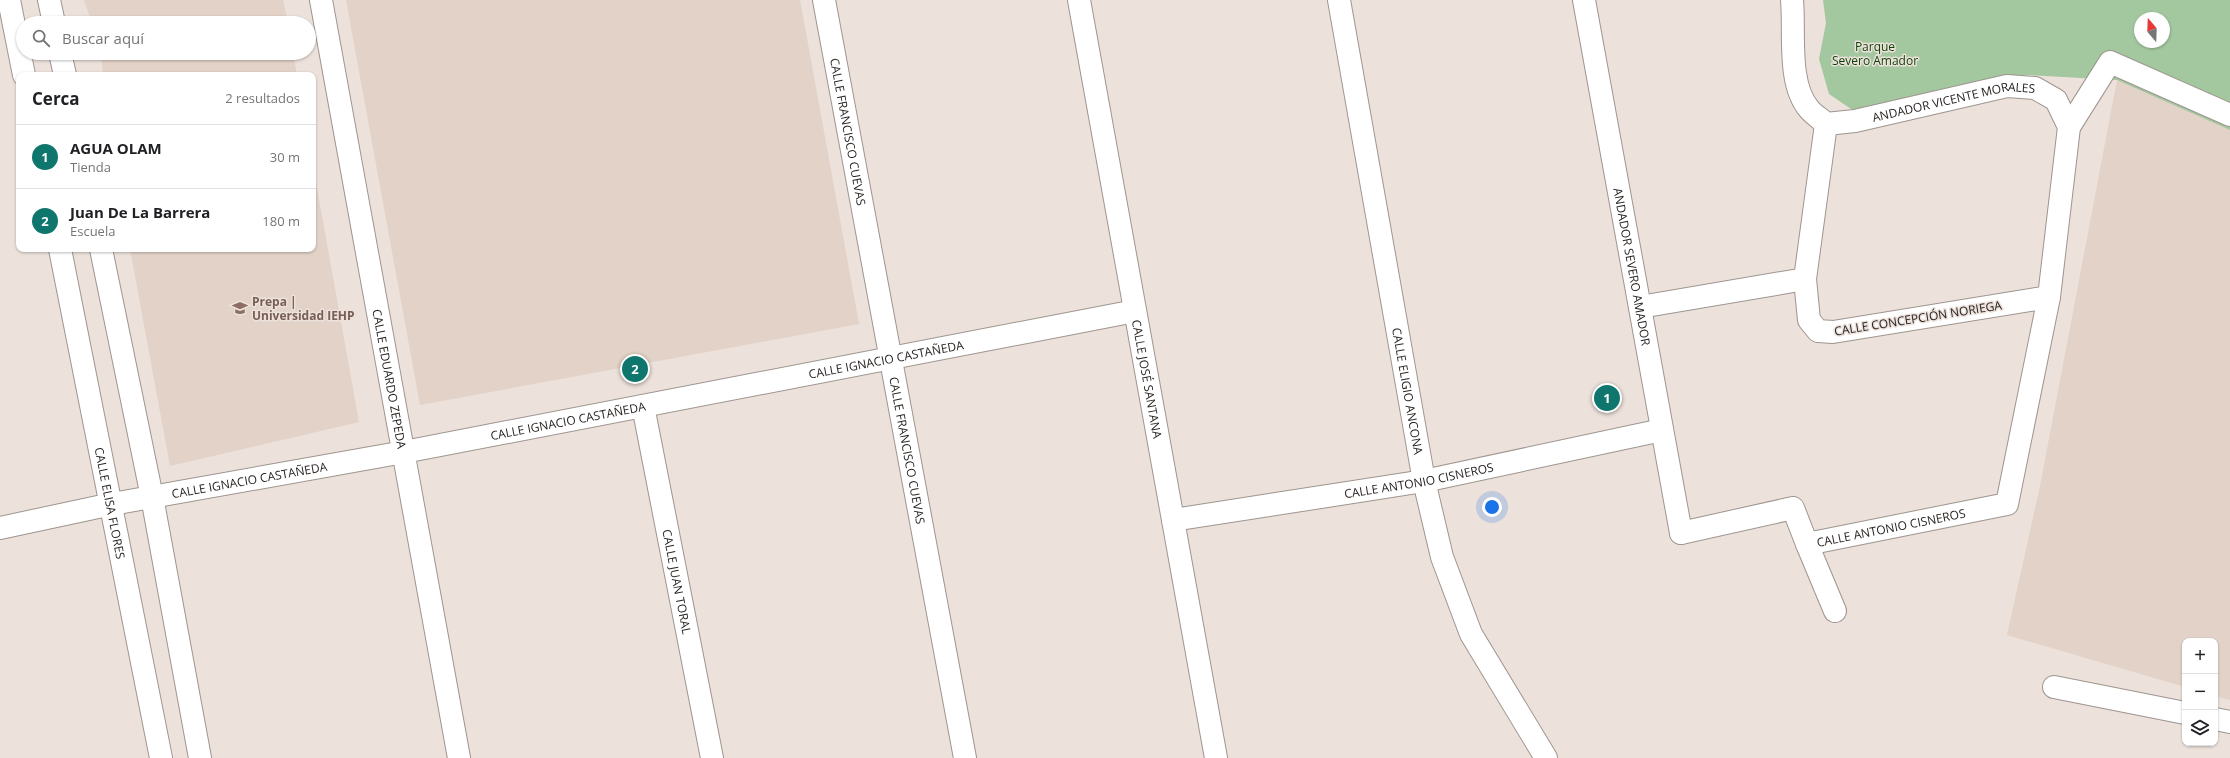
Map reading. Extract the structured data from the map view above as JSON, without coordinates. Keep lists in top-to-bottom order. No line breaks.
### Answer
{"streets":{"street":["ANDADOR VICENTE MORALES","CALLE FRANCISCO CUEVAS","ANDADOR SEVERO AMADOR","CALLE CONCEPCIÓN NORIEGA","CALLE IGNACIO CASTAÑEDA","CALLE EDUARDO ZEPEDA","CALLE JOSÉ SANTANA","CALLE ELIGIO ANCONA","CALLE ANTONIO CISNEROS","CALLE ELISA FLORES","CALLE JUAN TORAL"]},"crossings":[["ANDADOR VICENTE MORALES","CALLE CONCEPCIÓN NORIEGA"],["CALLE FRANCISCO CUEVAS","CALLE IGNACIO CASTAÑEDA"],["ANDADOR SEVERO AMADOR","CALLE ANTONIO CISNEROS"],["CALLE CONCEPCIÓN NORIEGA","CALLE ANTONIO CISNEROS"],["CALLE IGNACIO CASTAÑEDA","CALLE EDUARDO ZEPEDA"],["CALLE IGNACIO CASTAÑEDA","CALLE JOSÉ SANTANA"],["CALLE IGNACIO CASTAÑEDA","CALLE ELISA FLORES"],["CALLE IGNACIO CASTAÑEDA","CALLE JUAN TORAL"],["CALLE JOSÉ SANTANA","CALLE ANTONIO CISNEROS"],["CALLE ELIGIO ANCONA","CALLE ANTONIO CISNEROS"]],"parks":["Parque Severo Amador"],"places":{"school or university":["Prepa | Universidad IEHP"]},"north":"top","page":{"search":"Buscar aquí","heading":["Cerca","2 resultados"],"list":[{"mark":"1","name":"AGUA OLAM","note":"Tienda","value":"30 m"},{"mark":"2","name":"Juan De La Barrera","note":"Escuela","value":"180 m"}],"pins":["2","1"],"map_buttons":["+","−"]}}
